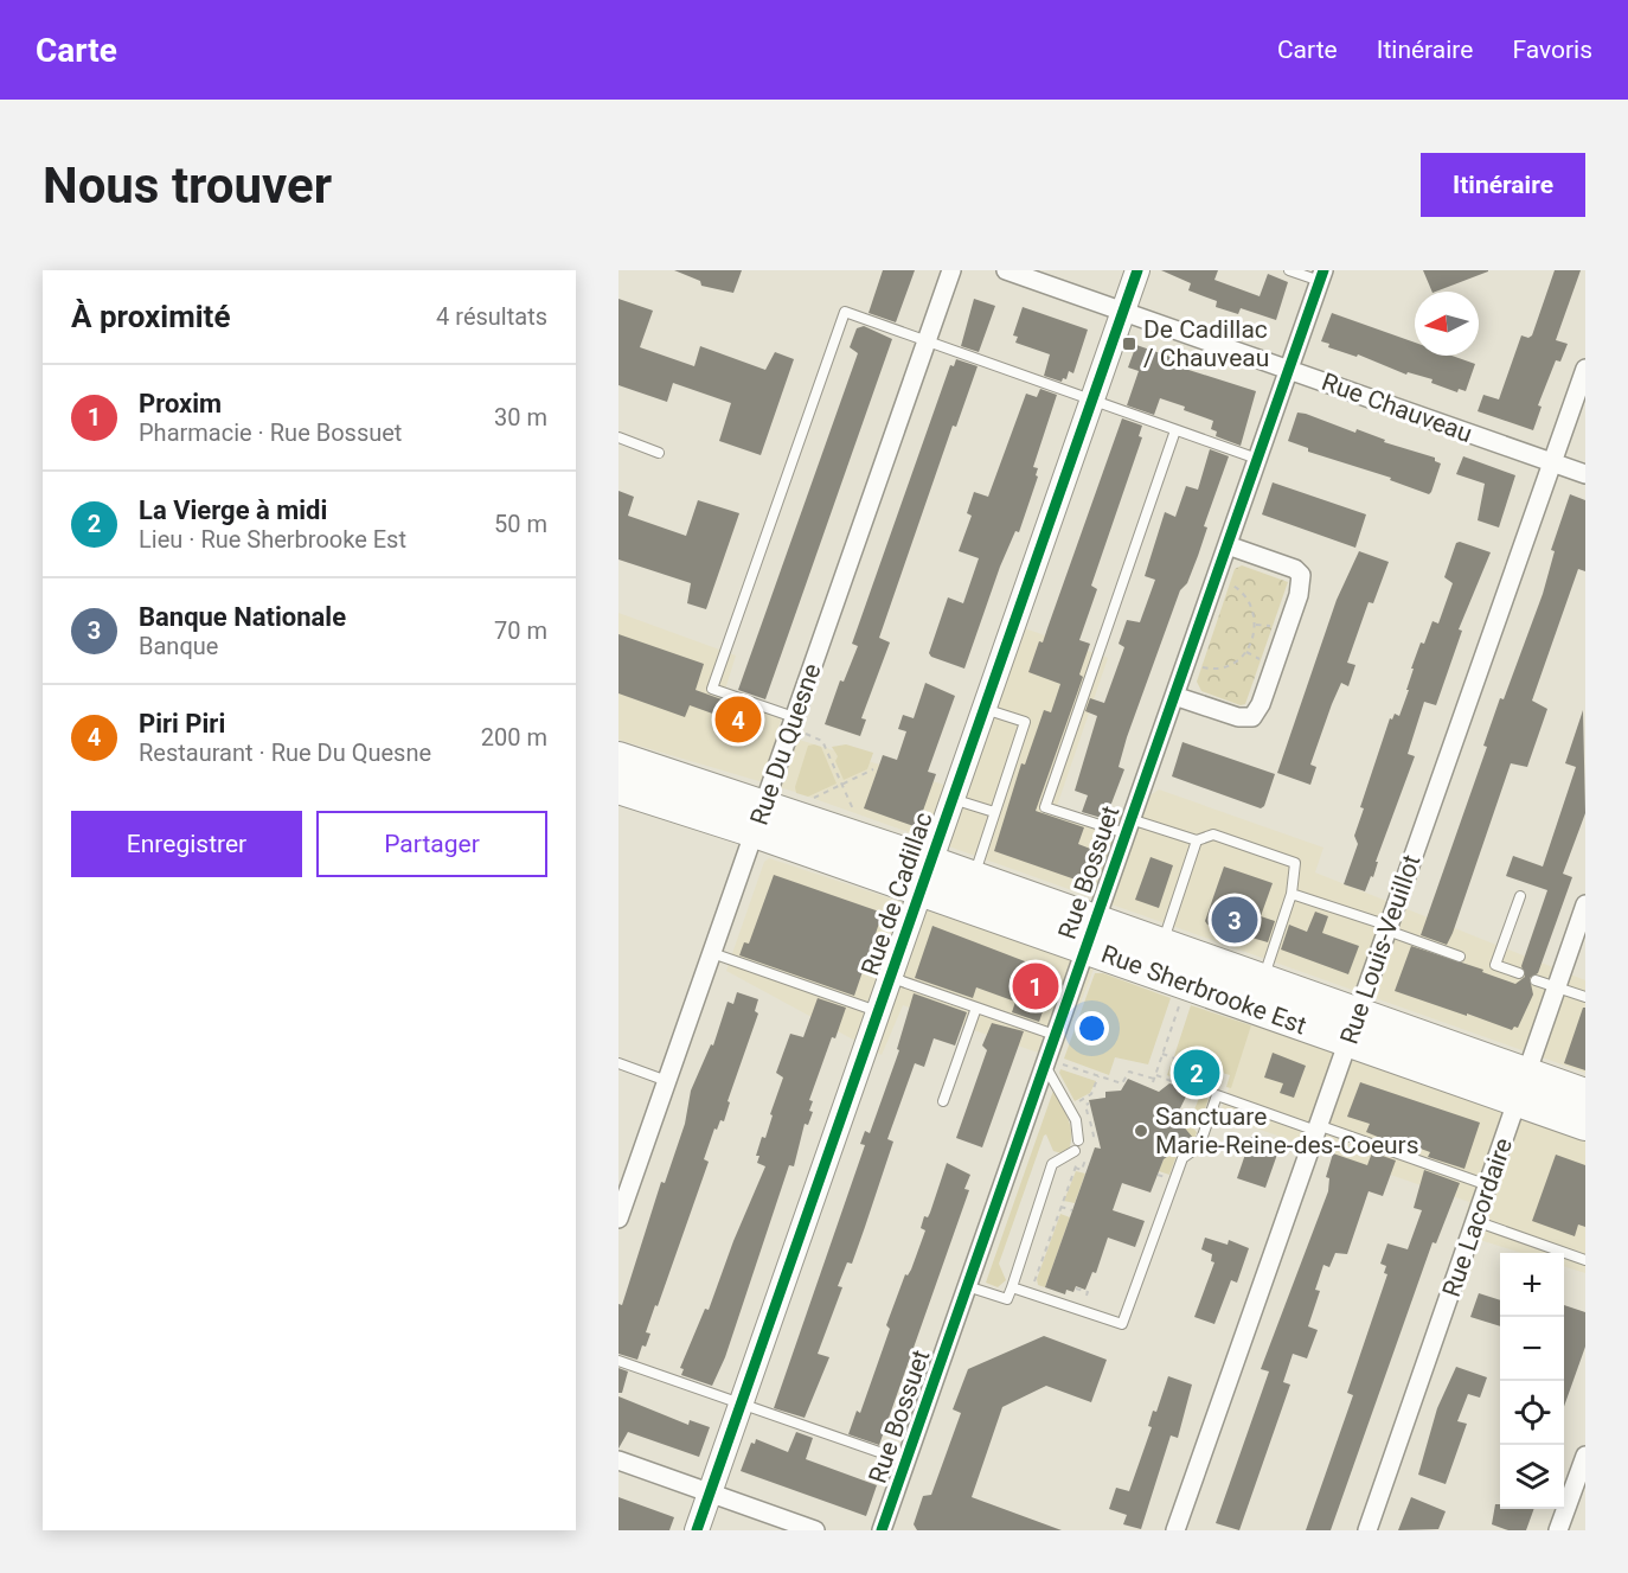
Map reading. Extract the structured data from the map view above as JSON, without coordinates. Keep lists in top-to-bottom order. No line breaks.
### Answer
{"streets":{"main road":["Rue Sherbrooke Est"],"street":["Rue Chauveau","Rue Du Quesne","Rue Bossuet","Rue de Cadillac","Rue Louis-Veuillot","Rue Lacordaire"]},"crossings":[["Rue Chauveau","Rue Bossuet"],["Rue Chauveau","Rue de Cadillac"],["Rue Chauveau","Rue Louis-Veuillot"],["Rue Du Quesne","Rue Sherbrooke Est"],["Rue Bossuet","Rue Sherbrooke Est"],["Rue de Cadillac","Rue Sherbrooke Est"],["Rue Louis-Veuillot","Rue Sherbrooke Est"],["Rue Sherbrooke Est","Rue Lacordaire"]],"places":{"transit":["De Cadillac / Chauveau"],"other":["Sanctuare Marie-Reine-des-Coeurs"]},"north":"left","page":{"header":"Carte","nav":["Carte","Itinéraire","Favoris"],"buttons":["Itinéraire",["Enregistrer","Partager"]],"title":"Nous trouver","heading":["À proximité","4 résultats"],"list":[{"mark":"1","name":"Proxim","note":"Pharmacie · Rue Bossuet","value":"30 m"},{"mark":"2","name":"La Vierge à midi","note":"Lieu · Rue Sherbrooke Est","value":"50 m"},{"mark":"3","name":"Banque Nationale","note":"Banque","value":"70 m"},{"mark":"4","name":"Piri Piri","note":"Restaurant · Rue Du Quesne","value":"200 m"}],"pins":["4","3","1","2"],"map_buttons":["+","−"]}}
